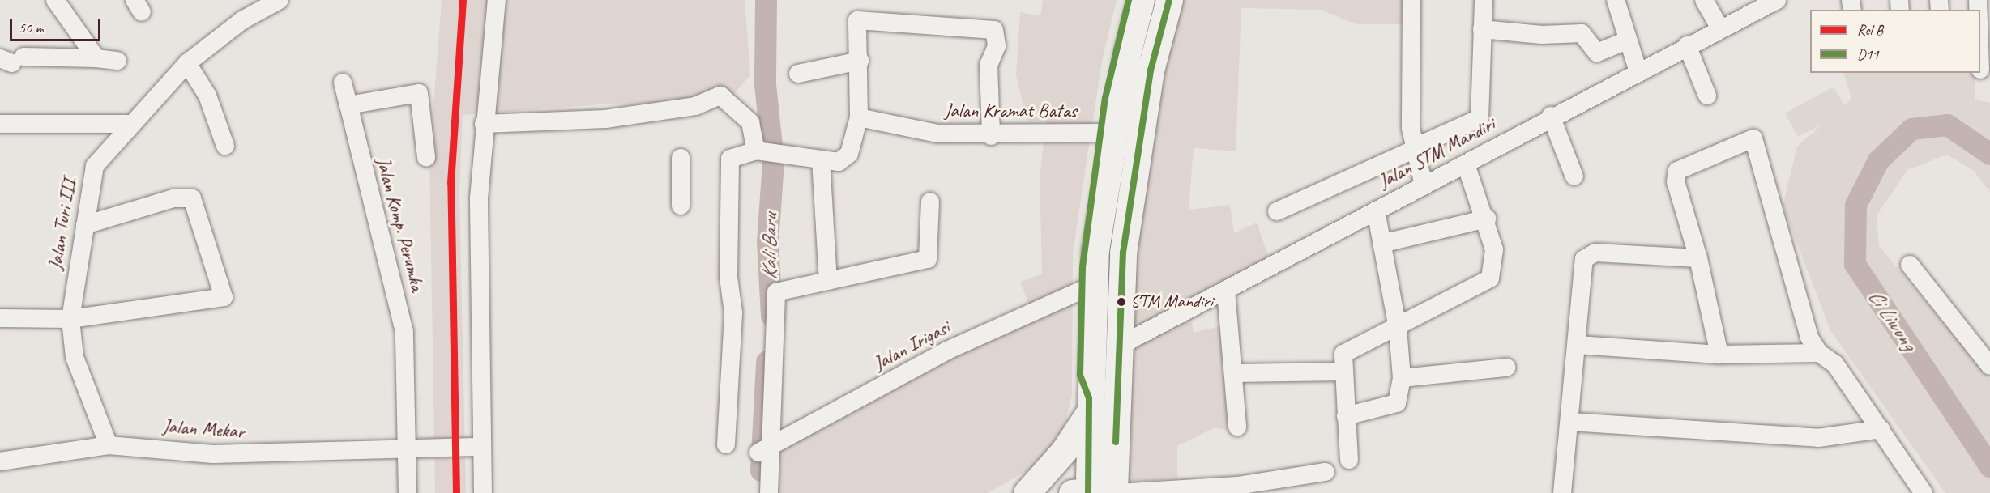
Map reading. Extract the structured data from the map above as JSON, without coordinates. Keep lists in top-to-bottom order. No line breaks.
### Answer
{"streets":{"street":["Jalan Kramat Batas","Jalan STM Mandiri","Jalan Turi III","Jalan Komp. Perumka","Jalan Irigasi","Jalan Mekar"]},"crossings":[["Jalan Turi III","Jalan Mekar"],["Jalan Komp. Perumka","Jalan Mekar"]],"water":["Kali Baru","Ci Liwung"],"places":["STM Mandiri"],"lines":["rail line B","transit line D11"],"legend":["Rel B","D11"],"scale_bar":"50 m"}
